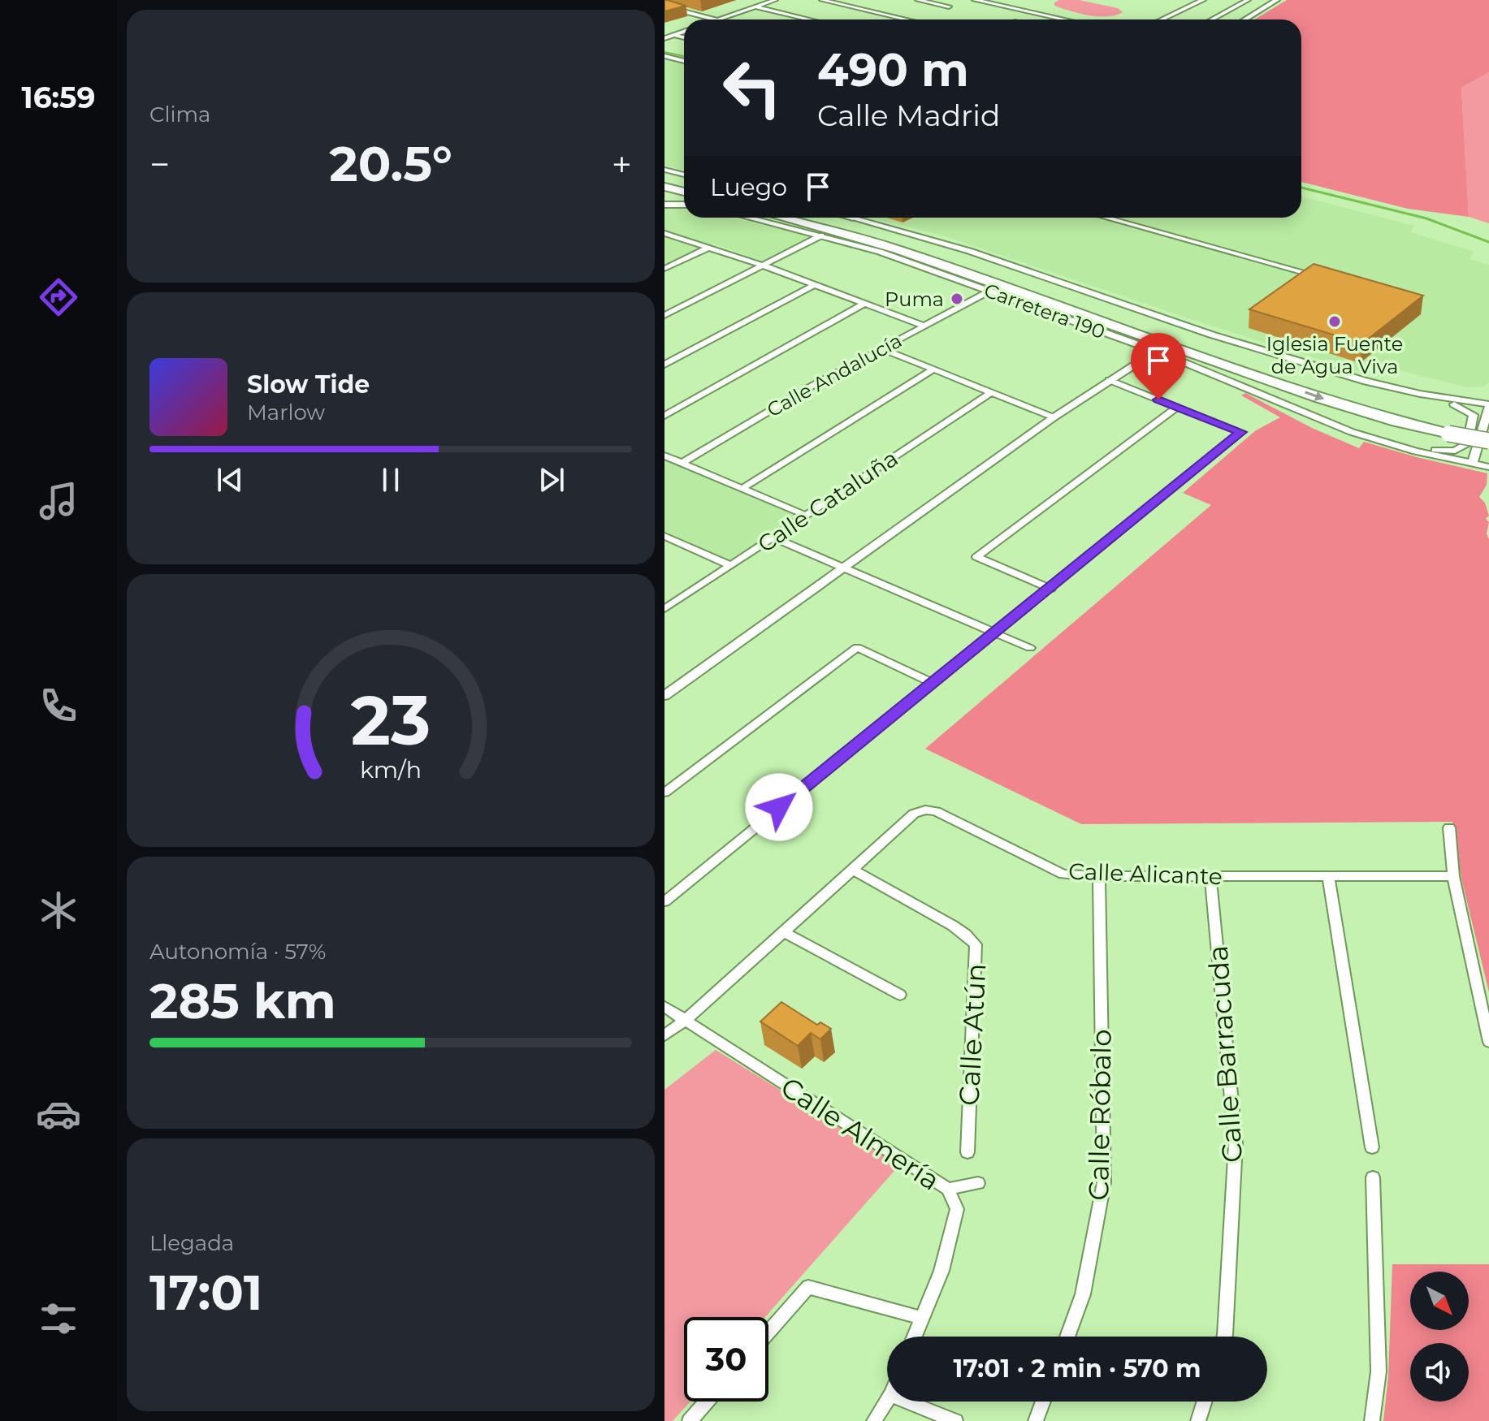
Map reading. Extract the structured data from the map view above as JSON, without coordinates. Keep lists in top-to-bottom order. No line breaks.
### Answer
{"streets":{"street":["Carretera 190","Calle Andalucía","Calle Cataluña","Calle Alicante","Calle Atún","Calle Barracuda","Calle Róbalo","Calle Almería"]},"crossings":[["Carretera 190","Calle Andalucía"],["Calle Alicante","Calle Atún"],["Calle Alicante","Calle Barracuda"],["Calle Alicante","Calle Róbalo"],["Calle Alicante","Calle Almería"]],"places":["Puma","Iglesia Fuente de Agua Viva"],"north":"bottom right","page":{"tabs":"16:59","tile":["Clima",["Autonomía · 57%","285 km"],["Llegada","17:01"]],"turn":["490 m","Calle Madrid"],"heat":["−","20.5°","+"],"then":"Luego","song":["Slow Tide","Marlow"],"limit":"30","trip":"17:01 · 2 min · 570 m","gauge":["23","km/h"]}}
